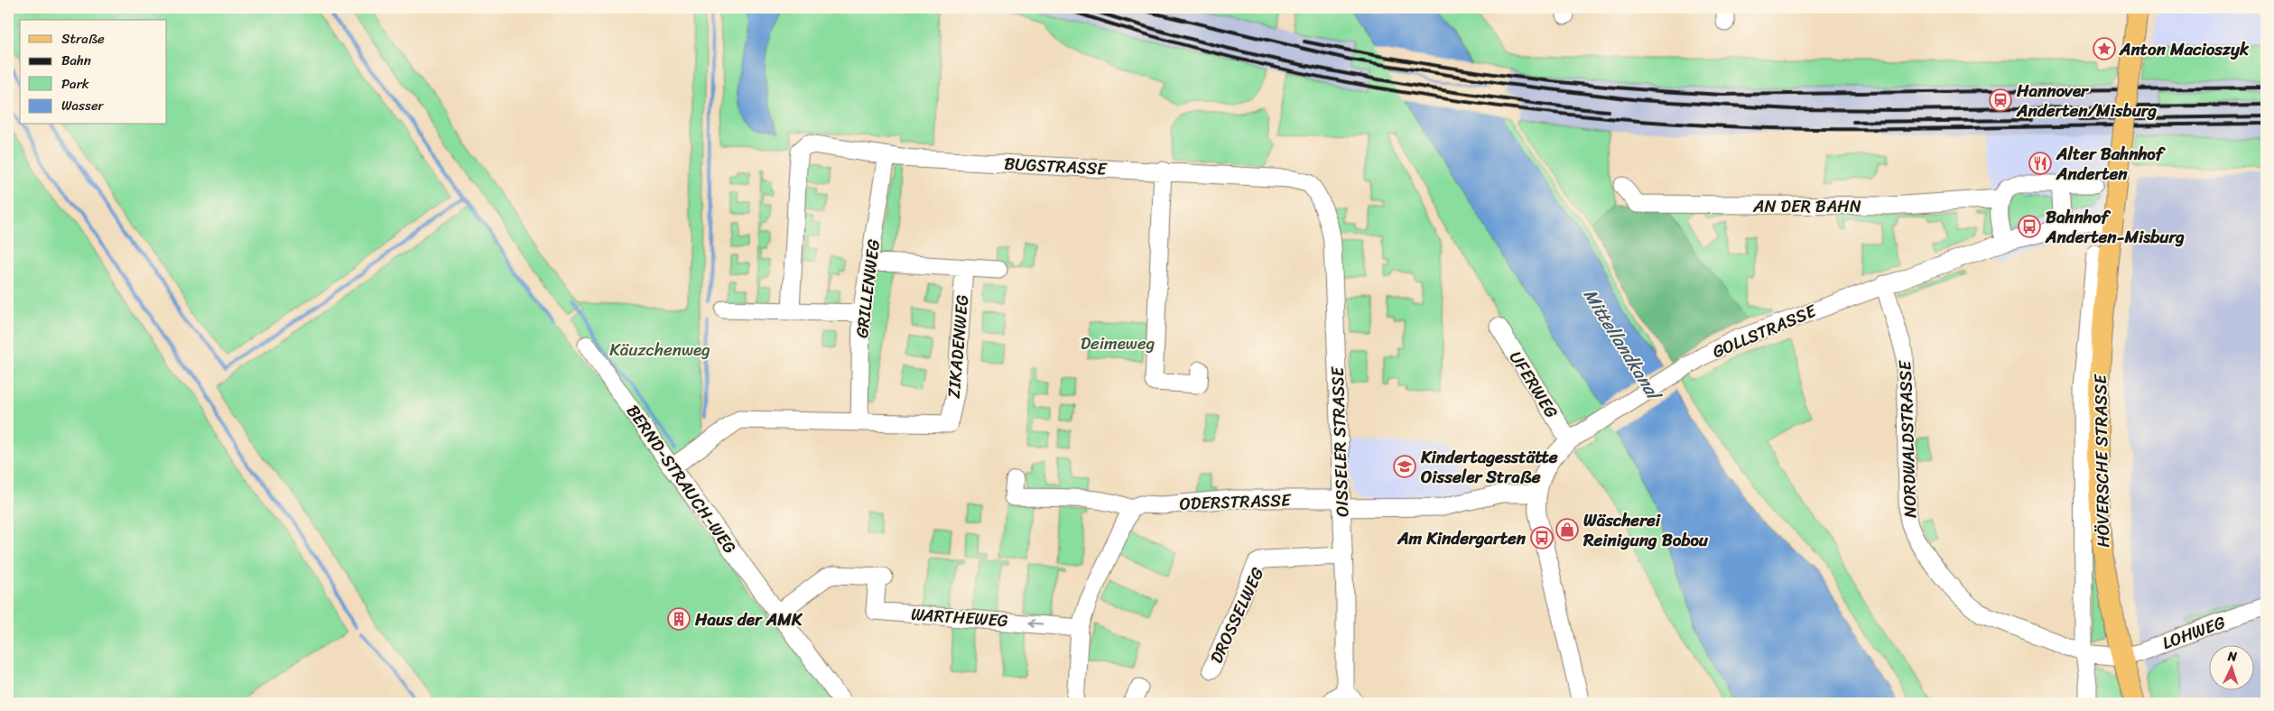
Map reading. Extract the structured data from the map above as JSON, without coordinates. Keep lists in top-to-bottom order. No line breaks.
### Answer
{"streets":{"main road":["HÖVERSCHE STRASSE"],"street":["BUGSTRASSE","AN DER BAHN","GRILLENWEG","GOLLSTRASSE","ZIKADENWEG","UFERWEG","NORDWALDSTRASSE","OISSELER STRASSE","BERND-STRAUCH-WEG","ODERSTRASSE","DROSSELWEG","WARTHEWEG","LOHWEG"]},"crossings":[["BUGSTRASSE","GRILLENWEG"],["BUGSTRASSE","OISSELER STRASSE"],["GRILLENWEG","ZIKADENWEG"],["GOLLSTRASSE","UFERWEG"],["GOLLSTRASSE","NORDWALDSTRASSE"],["GOLLSTRASSE","HÖVERSCHE STRASSE"],["NORDWALDSTRASSE","HÖVERSCHE STRASSE"],["NORDWALDSTRASSE","LOHWEG"],["OISSELER STRASSE","ODERSTRASSE"],["OISSELER STRASSE","DROSSELWEG"],["HÖVERSCHE STRASSE","LOHWEG"],["BERND-STRAUCH-WEG","WARTHEWEG"]],"one_way":["WARTHEWEG"],"water":["Mittellandkanal"],"parks":["Deimeweg","Käuzchenweg"],"places":{"place":["Anton Macioszyk"],"station":["Hannover Anderten/Misburg"],"restaurant":["Alter Bahnhof Anderten"],"bus stop":["Bahnhof Anderten-Misburg","Am Kindergarten"],"school or university":["Kindertagesstätte Oisseler Straße"],"shop":["Wäscherei Reinigung Bobou"],"building":["Haus der AMK"]},"legend":["Straße","Bahn","Park","Wasser"],"north":"top"}
